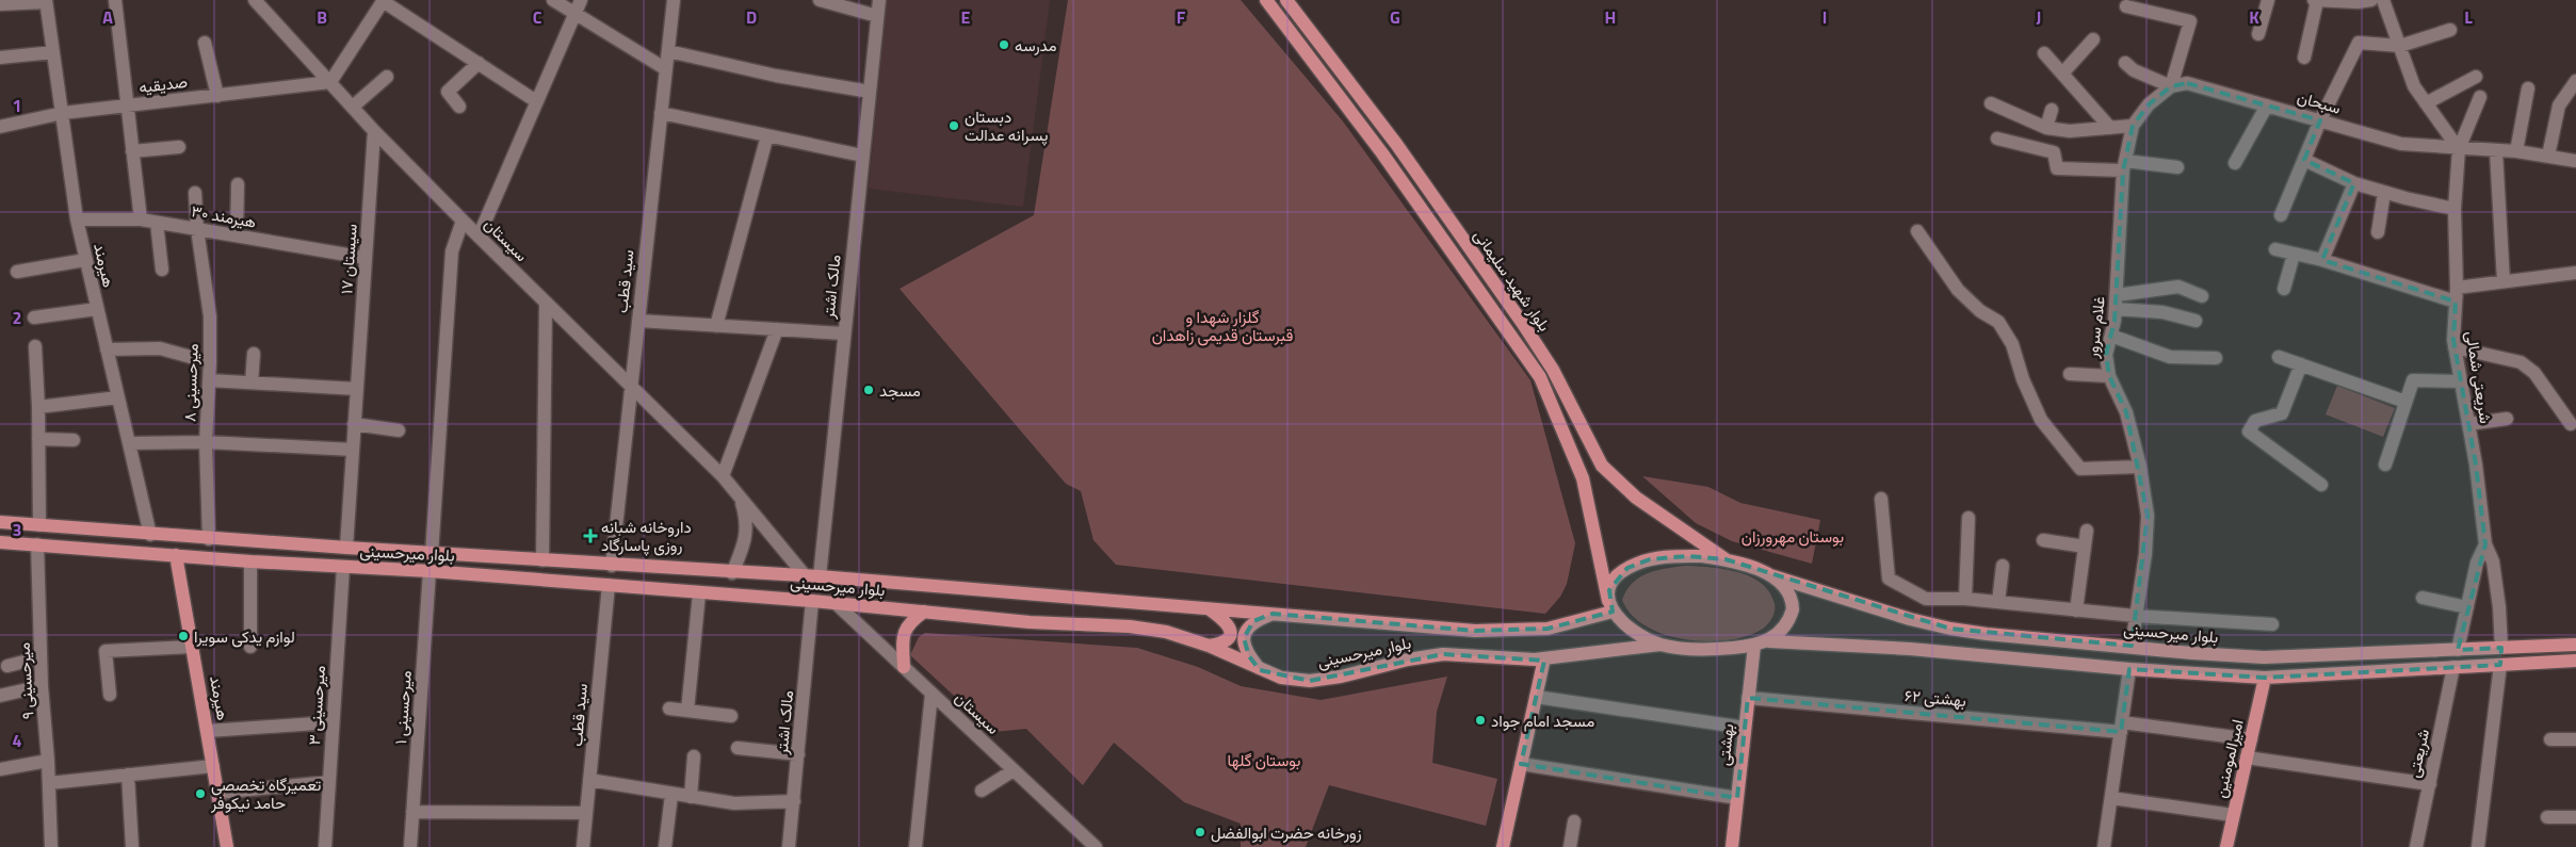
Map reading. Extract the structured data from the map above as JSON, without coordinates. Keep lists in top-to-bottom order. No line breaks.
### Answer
{"streets":{"main road":["هیرمند","بلوار شهید سلیمانی","بلوار میرحسینی","بهشتی","امیرالمومنین"],"street":["صدیقیه","سبحان","هیرمند ۳۰","سیستان","سیستان ۱۷","سید قطب","مالک اشتر","غلام سرور","شریعتی شمالی","میرحسینی ۸","میرحسینی ۹","بهشتی ۶۲","میرحسینی ۳","میرحسینی ۱","شریعتی"]},"crossings":[["صدیقیه","سیستان"],["صدیقیه","هیرمند"],["سبحان","غلام سرور"],["سبحان","شریعتی شمالی"],["هیرمند ۳۰","سیستان ۱۷"],["هیرمند ۳۰","هیرمند"],["هیرمند ۳۰","میرحسینی ۸"],["سیستان","سیستان ۱۷"],["سیستان","سید قطب"],["سیستان","بلوار میرحسینی"],["سیستان ۱۷","بلوار میرحسینی"],["هیرمند","بلوار میرحسینی"],["بلوار شهید سلیمانی","بلوار میرحسینی"],["سید قطب","بلوار میرحسینی"],["مالک اشتر","بلوار میرحسینی"],["غلام سرور","بلوار میرحسینی"],["شریعتی شمالی","بلوار میرحسینی"],["میرحسینی ۸","بلوار میرحسینی"],["بلوار میرحسینی","میرحسینی ۹"],["بلوار میرحسینی","میرحسینی ۳"],["بلوار میرحسینی","میرحسینی ۱"],["بهشتی ۶۲","بهشتی"],["بهشتی ۶۲","امیرالمومنین"]],"parks":["گلزار شهدا و قبرستان قدیمی زاهدان","بوستان مهرورزان","بوستان گلها"],"places":{"other":["مدرسه","دبستان پسرانه عدالت","مسجد","لوازم یدکی سویرا","مسجد امام جواد","تعمیرگاه تخصصی حامد نیکوفر","زورخانه حضرت ابوالفضل"],"health":["داروخانه شبانه روزی پاسارگاد"]},"grid":{"columns":["A","B","C","D","E","F","G","H","I","J","K","L"],"rows":["1","2","3","4"]}}
